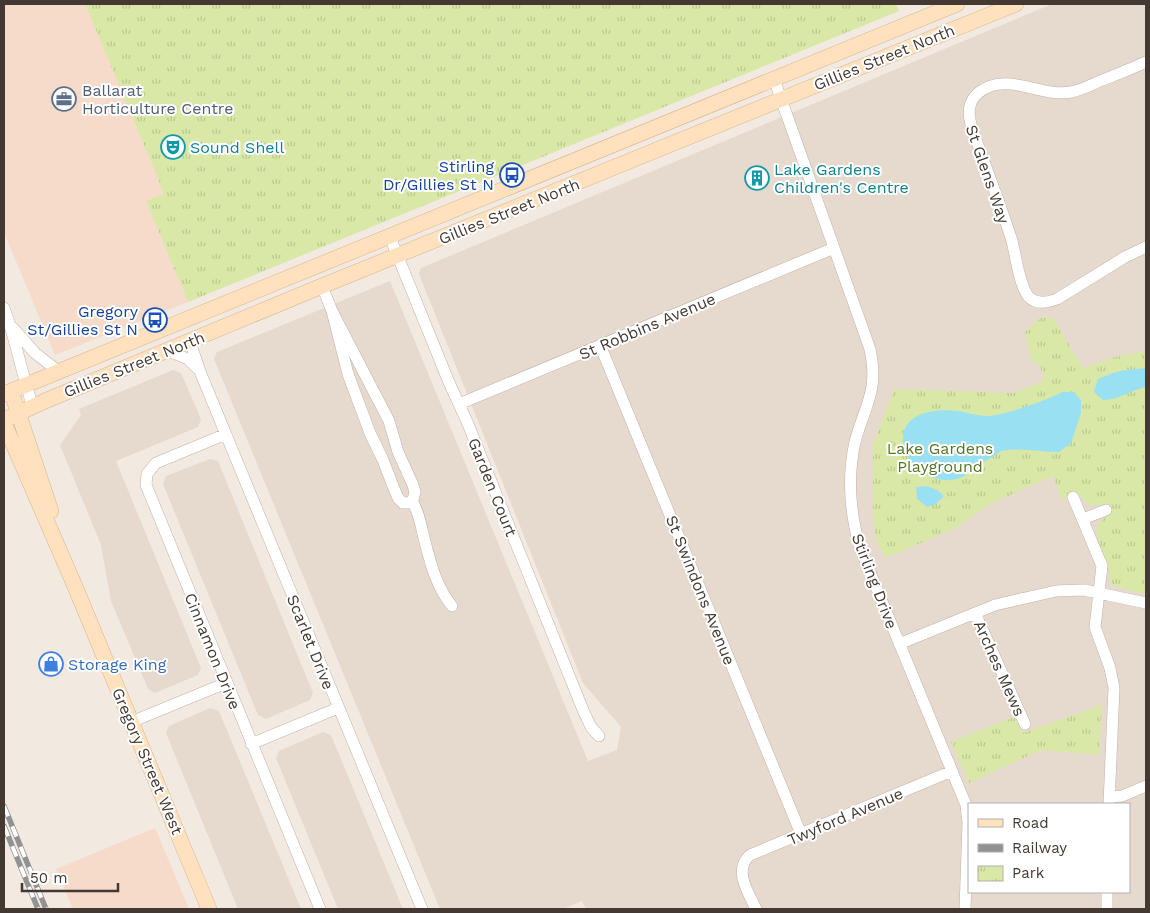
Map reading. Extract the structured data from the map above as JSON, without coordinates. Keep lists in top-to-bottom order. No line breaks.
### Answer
{"streets":{"main road":["Gillies Street North","Gregory Street West"],"street":["St Glens Way","St Robbins Avenue","Garden Court","Stirling Drive","St Swindons Avenue","Scarlet Drive","Cinnamon Drive","Arches Mews","Twyford Avenue"]},"crossings":[["Gillies Street North","Garden Court"],["Gillies Street North","Stirling Drive"],["Gillies Street North","Scarlet Drive"],["Gillies Street North","Gregory Street West"],["St Robbins Avenue","Garden Court"],["St Robbins Avenue","Stirling Drive"],["St Robbins Avenue","St Swindons Avenue"],["Stirling Drive","Twyford Avenue"],["St Swindons Avenue","Twyford Avenue"],["Scarlet Drive","Cinnamon Drive"]],"parks":["Lake Gardens Playground"],"places":{"office":["Ballarat Horticulture Centre"],"theatre":["Sound Shell"],"bus stop":["Stirling Dr/Gillies St N","Gregory St/Gillies St N"],"building":["Lake Gardens Children's Centre"],"shop":["Storage King"]},"legend":["Road","Railway","Park"],"scale_bar":"50 m"}
